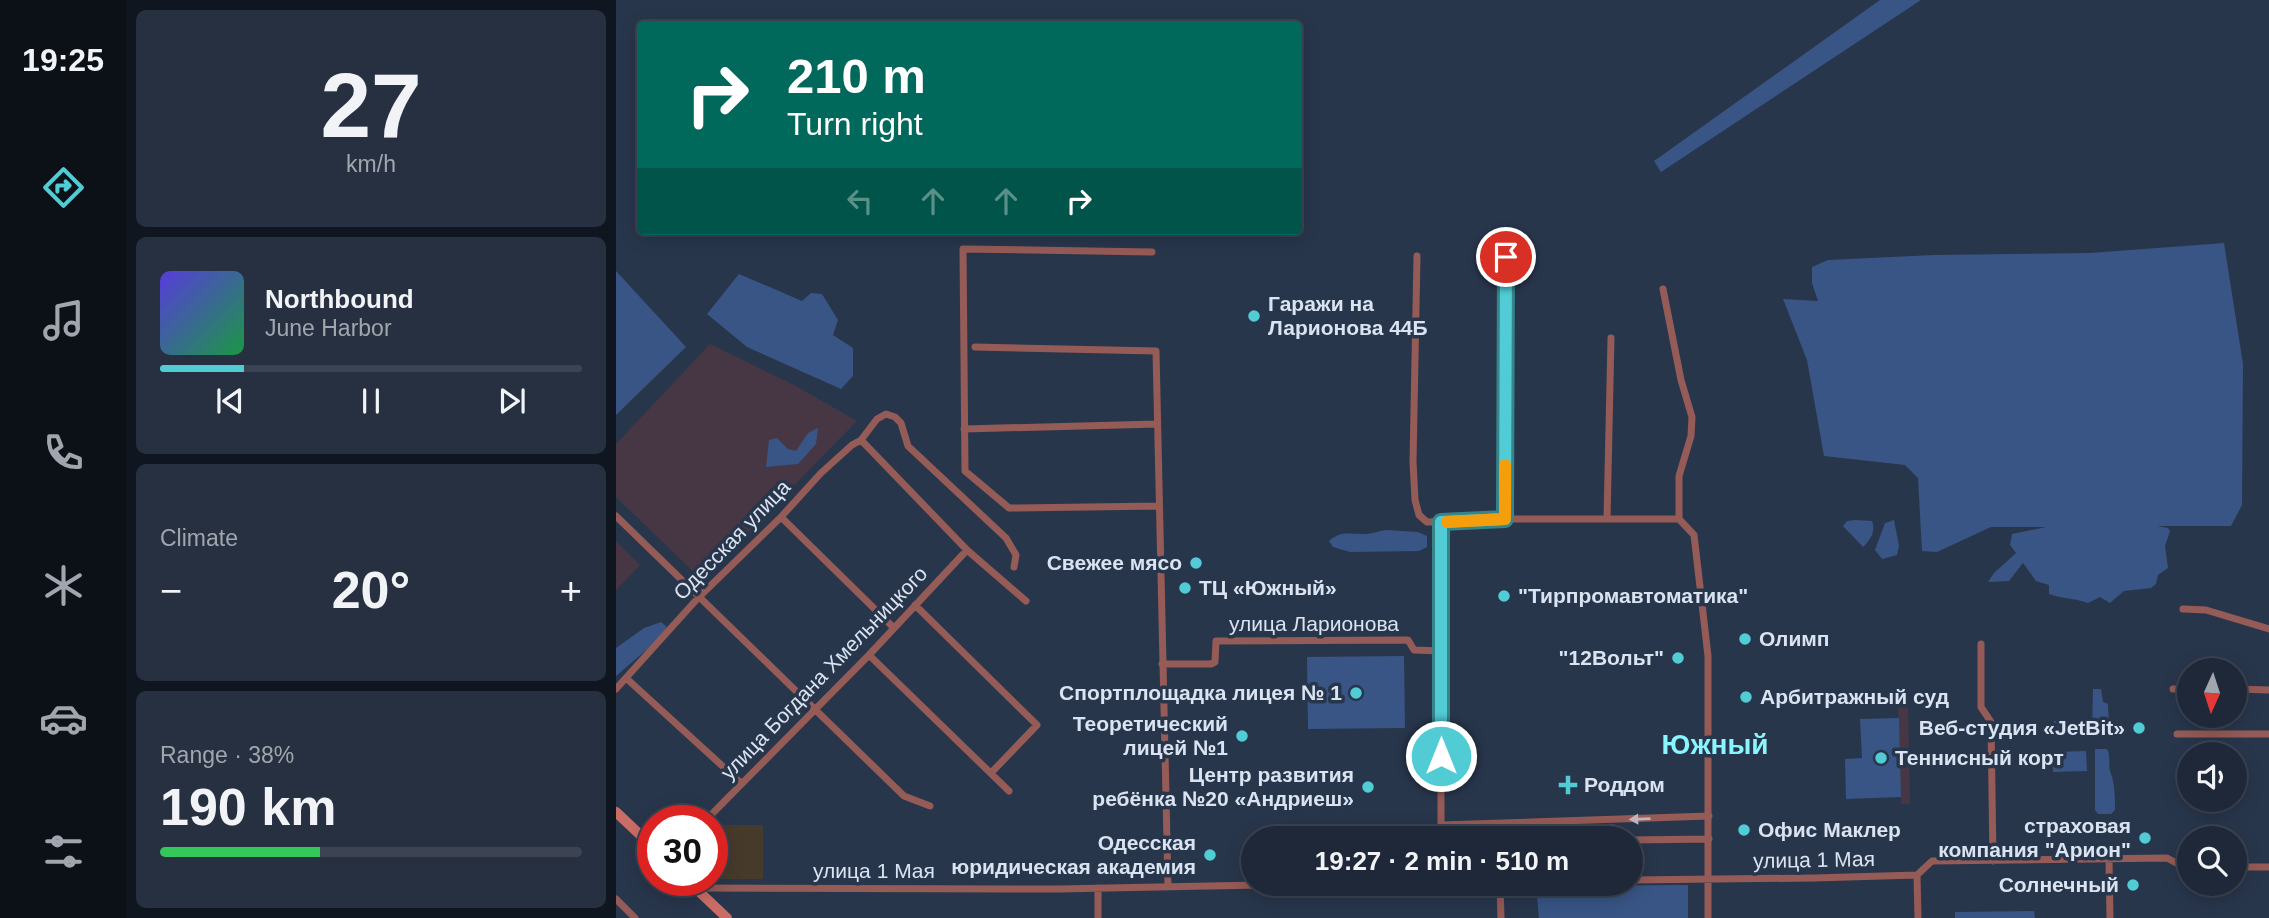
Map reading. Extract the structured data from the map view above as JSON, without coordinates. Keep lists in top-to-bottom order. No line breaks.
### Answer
{"streets":{"street":["Одесская улица","улица Ларионова","улица Богдана Хмельницкого","улица 1 Мая"]},"districts":["Южный"],"places":{"other":["Гаражи на Ларионова 44Б","Свежее мясо","ТЦ «Южный»","\"Тирпромавтоматика\"","Олимп","\"12Вольт\"","Спортплощадка лицея № 1","Арбитражный суд","Веб-студия «JetBit»","Теоретический лицей №1","Теннисный корт","Центр развития ребёнка №20 «Андриеш»","Офис Маклер","страховая компания \"Арион\"","Одесская юридическая академия","Солнечный"],"health":["Роддом"]},"north":"bottom","page":{"tabs":"19:25","tile":[["27","km/h"],"Climate",["Range · 38%","190 km"]],"turn":["210 m","Turn right"],"song":["Northbound","June Harbor"],"heat":["−","20°","+"],"limit":"30","trip":"19:27 · 2 min · 510 m"}}
